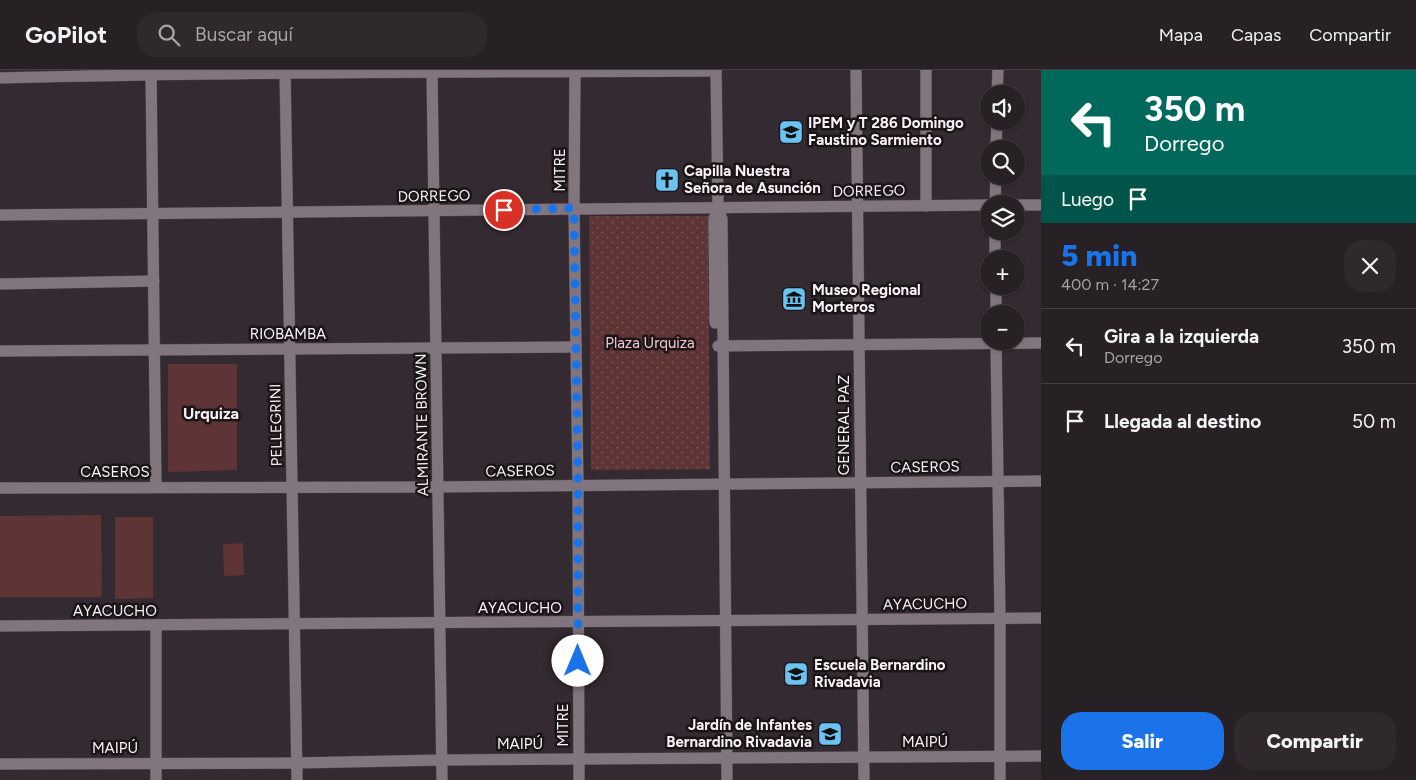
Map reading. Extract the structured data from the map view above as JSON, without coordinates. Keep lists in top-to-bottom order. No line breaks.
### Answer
{"streets":{"street":["MITRE","DORREGO","RIOBAMBA","PELLEGRINI","ALMIRANTE BROWN","GENERAL PAZ","CASEROS","AYACUCHO","MAIPÚ"]},"crossings":[["MITRE","DORREGO"],["MITRE","RIOBAMBA"],["MITRE","CASEROS"],["MITRE","AYACUCHO"],["MITRE","MAIPÚ"],["DORREGO","PELLEGRINI"],["DORREGO","ALMIRANTE BROWN"],["DORREGO","GENERAL PAZ"],["RIOBAMBA","PELLEGRINI"],["RIOBAMBA","ALMIRANTE BROWN"],["PELLEGRINI","CASEROS"],["PELLEGRINI","AYACUCHO"],["PELLEGRINI","MAIPÚ"],["ALMIRANTE BROWN","CASEROS"],["ALMIRANTE BROWN","AYACUCHO"],["ALMIRANTE BROWN","MAIPÚ"],["GENERAL PAZ","CASEROS"],["GENERAL PAZ","AYACUCHO"],["GENERAL PAZ","MAIPÚ"]],"districts":["Urquiza"],"parks":["Plaza Urquiza"],"places":{"school or university":["IPEM y T 286 Domingo Faustino Sarmiento","Escuela Bernardino Rivadavia","Jardín de Infantes Bernardino Rivadavia"],"church":["Capilla Nuestra Señora de Asunción"],"museum":["Museo Regional Morteros"]},"page":{"header":"GoPilot","search":"Buscar aquí","nav":["Mapa","Capas","Compartir"],"turn":["350 m","Dorrego"],"map_buttons":["+","−"],"then":"Luego","heading":["5 min","400 m · 14:27"],"list":[{"name":"Gira a la izquierda","note":"Dorrego","value":"350 m"},{"name":"Llegada al destino","value":"50 m"}],"buttons":["Salir","Compartir"]}}
